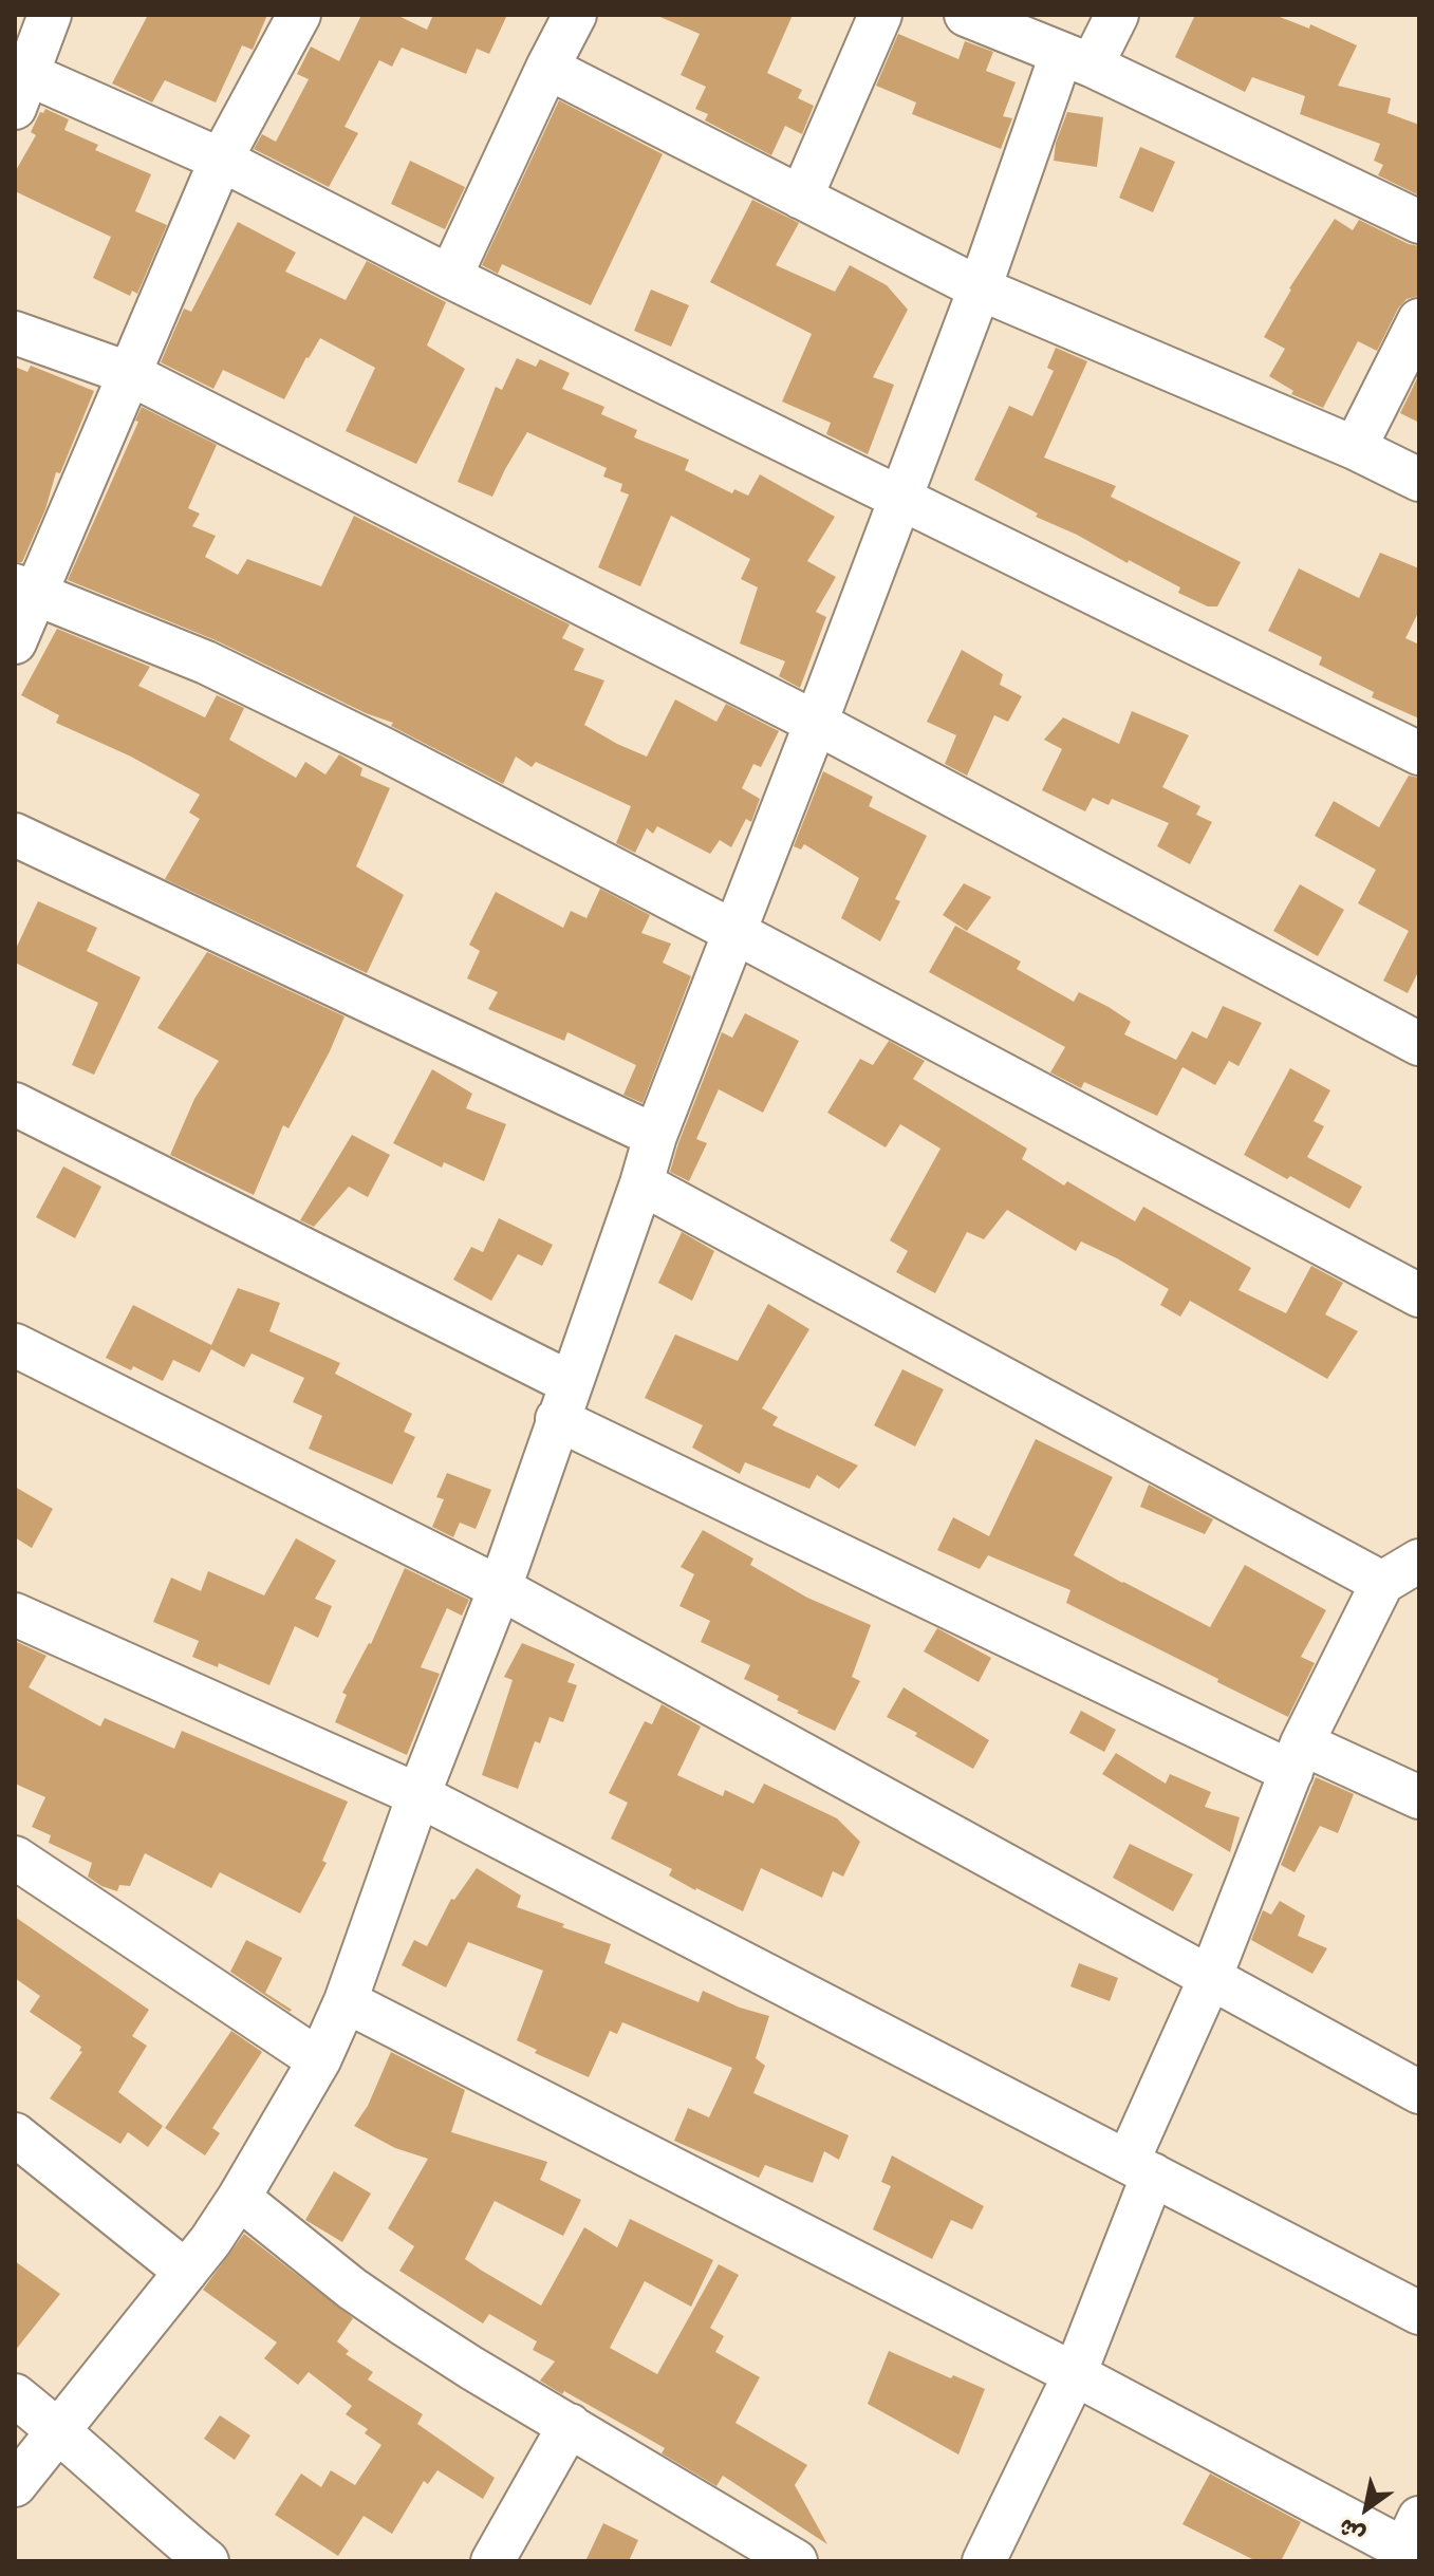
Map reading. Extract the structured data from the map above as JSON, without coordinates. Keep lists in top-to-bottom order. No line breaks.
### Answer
{"north":"bottom left"}
